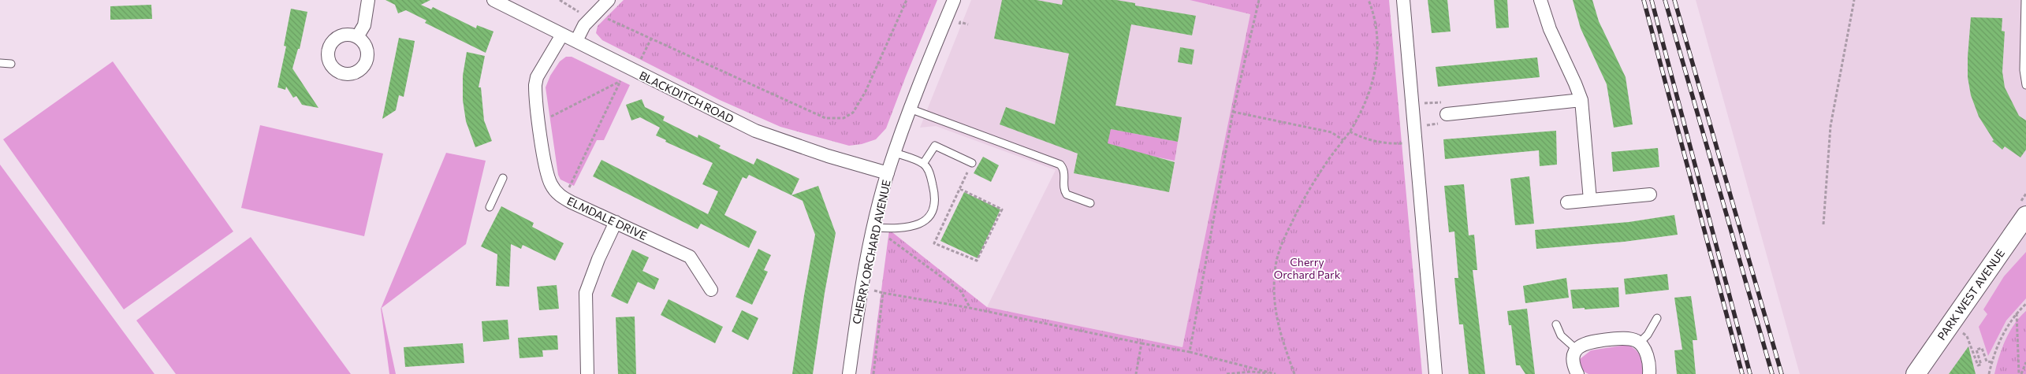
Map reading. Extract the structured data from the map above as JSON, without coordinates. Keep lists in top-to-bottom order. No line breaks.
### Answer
{"streets":{"street":["BLACKDITCH ROAD","ELMDALE DRIVE","CHERRY ORCHARD AVENUE","PARK WEST AVENUE"]},"crossings":[["BLACKDITCH ROAD","ELMDALE DRIVE"],["BLACKDITCH ROAD","CHERRY ORCHARD AVENUE"]],"parks":["Cherry Orchard Park"]}
